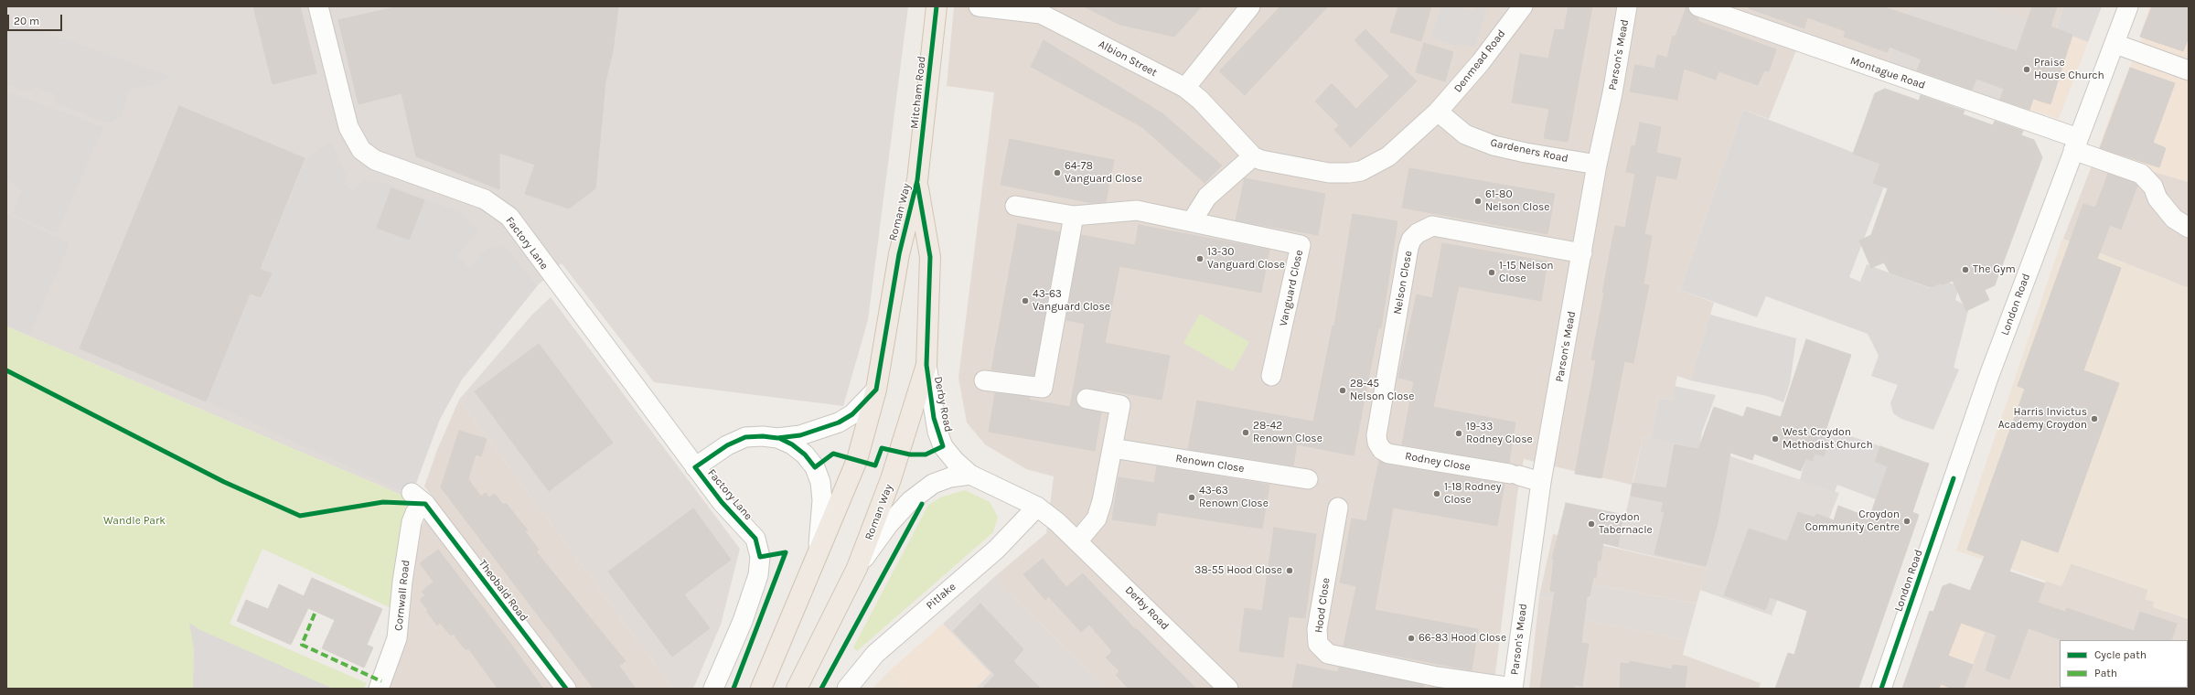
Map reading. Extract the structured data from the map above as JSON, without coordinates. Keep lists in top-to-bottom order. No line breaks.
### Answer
{"streets":{"main road":["Mitcham Road","Roman Way"],"street":["Parson's Mead","Albion Street","Denmead Road","Montague Road","Gardeners Road","Factory Lane","Nelson Close","Vanguard Close","London Road","Derby Road","Rodney Close","Renown Close","Theobald Road","Cornwall Road","Pitlake","Hood Close"]},"crossings":[["Parson's Mead","Gardeners Road"],["Parson's Mead","Nelson Close"],["Parson's Mead","Rodney Close"],["Parson's Mead","Hood Close"],["Denmead Road","Gardeners Road"],["Montague Road","London Road"],["Mitcham Road","Roman Way"],["Roman Way","Factory Lane"],["Roman Way","Derby Road"],["Nelson Close","Rodney Close"],["Derby Road","Pitlake"],["Theobald Road","Cornwall Road"]],"parks":["Wandle Park"],"places":["Praise House Church","64-78 Vanguard Close","61-80 Nelson Close","13-30 Vanguard Close","The Gym","1-15 Nelson Close","43-63 Vanguard Close","28-45 Nelson Close","Harris Invictus Academy Croydon","28-42 Renown Close","19-33 Rodney Close","West Croydon Methodist Church","1-18 Rodney Close","43-63 Renown Close","Croydon Community Centre","Croydon Tabernacle","38-55 Hood Close","66-83 Hood Close"],"legend":["Cycle path","Path"],"scale_bar":"20 m"}
